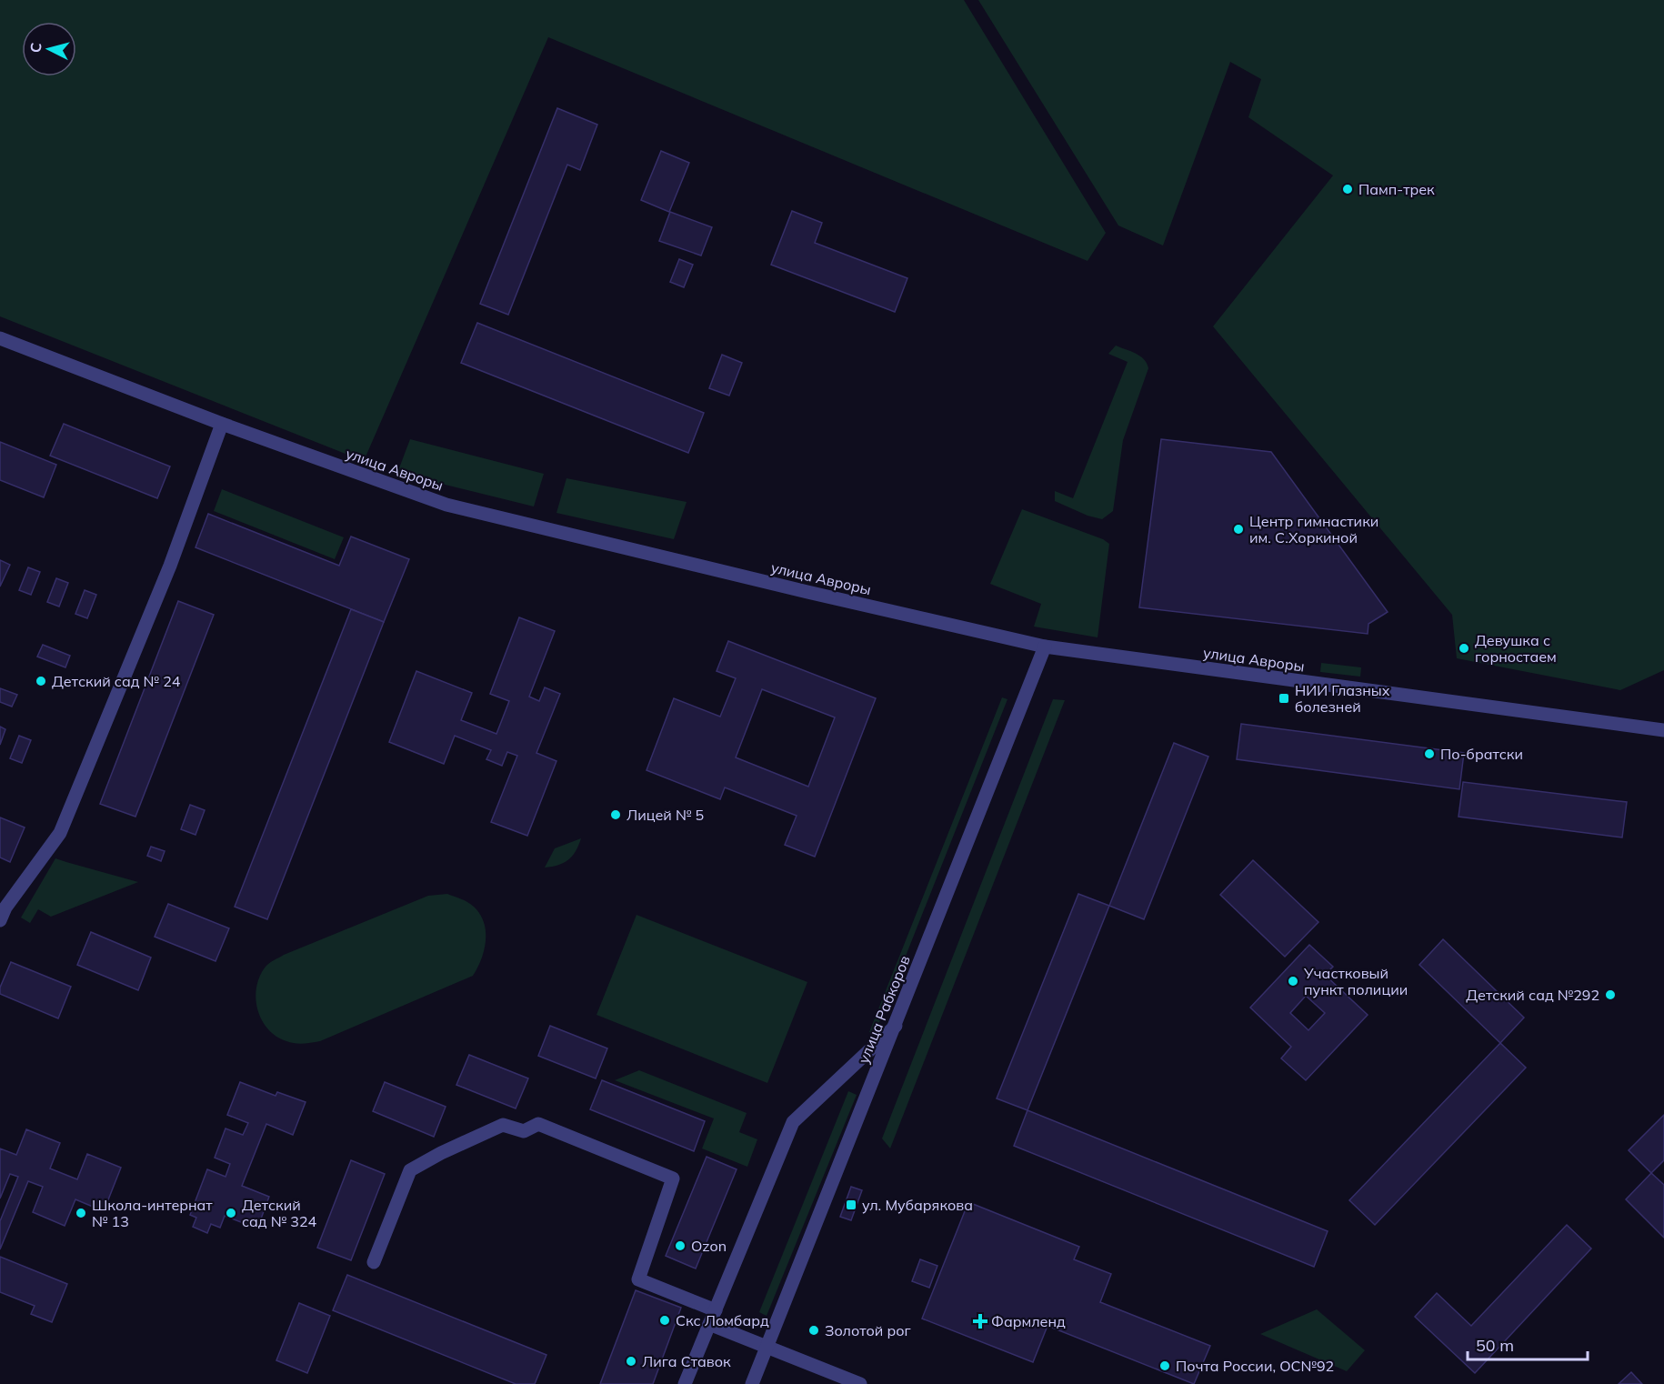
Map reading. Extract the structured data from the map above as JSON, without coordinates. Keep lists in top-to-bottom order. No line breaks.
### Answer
{"streets":{"street":["улица Авроры","улица Рабкоров"]},"crossings":[["улица Авроры","улица Рабкоров"]],"places":{"other":["Памп-трек","Центр гимнастики им. С.Хоркиной","Девушка с горностаем","Детский сад № 24","По-братски","Лицей № 5","Участковый пункт полиции","Детский сад №292","Школа-интернат № 13","Детский сад № 324","Ozon","Скс Ломбард","Золотой рог","Лига Ставок","Почта России, ОС№92"],"transit":["НИИ Глазных болезней","ул. Мубарякова"],"health":["Фармленд"]},"scale_bar":"50 m","north":"left"}
